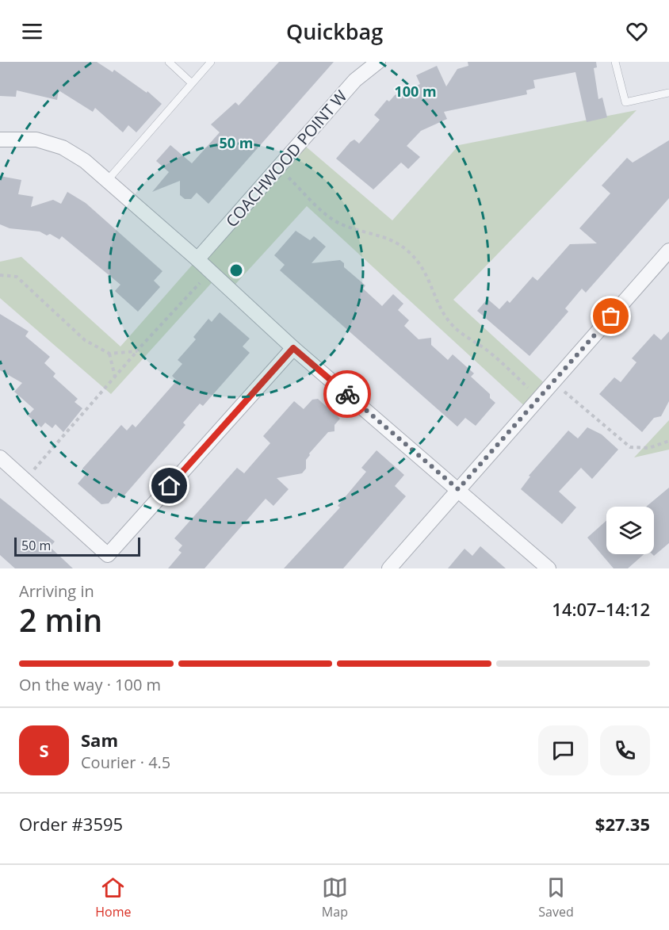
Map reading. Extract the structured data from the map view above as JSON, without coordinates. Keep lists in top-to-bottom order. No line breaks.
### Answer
{"streets":{"street":["COACHWOOD POINT W"]},"scale_bar":"50 m","page":{"header":"Quickbag","scale":"50 m","heading":["2 min","Arriving in","14:07–14:12"],"panel":["Sam","Courier · 4.5","Order #3595","$27.35"],"bar":"On the way · 100 m","round":"S","tabs":["Home","Map","Saved"]},"rings":["100 m","50 m"]}
